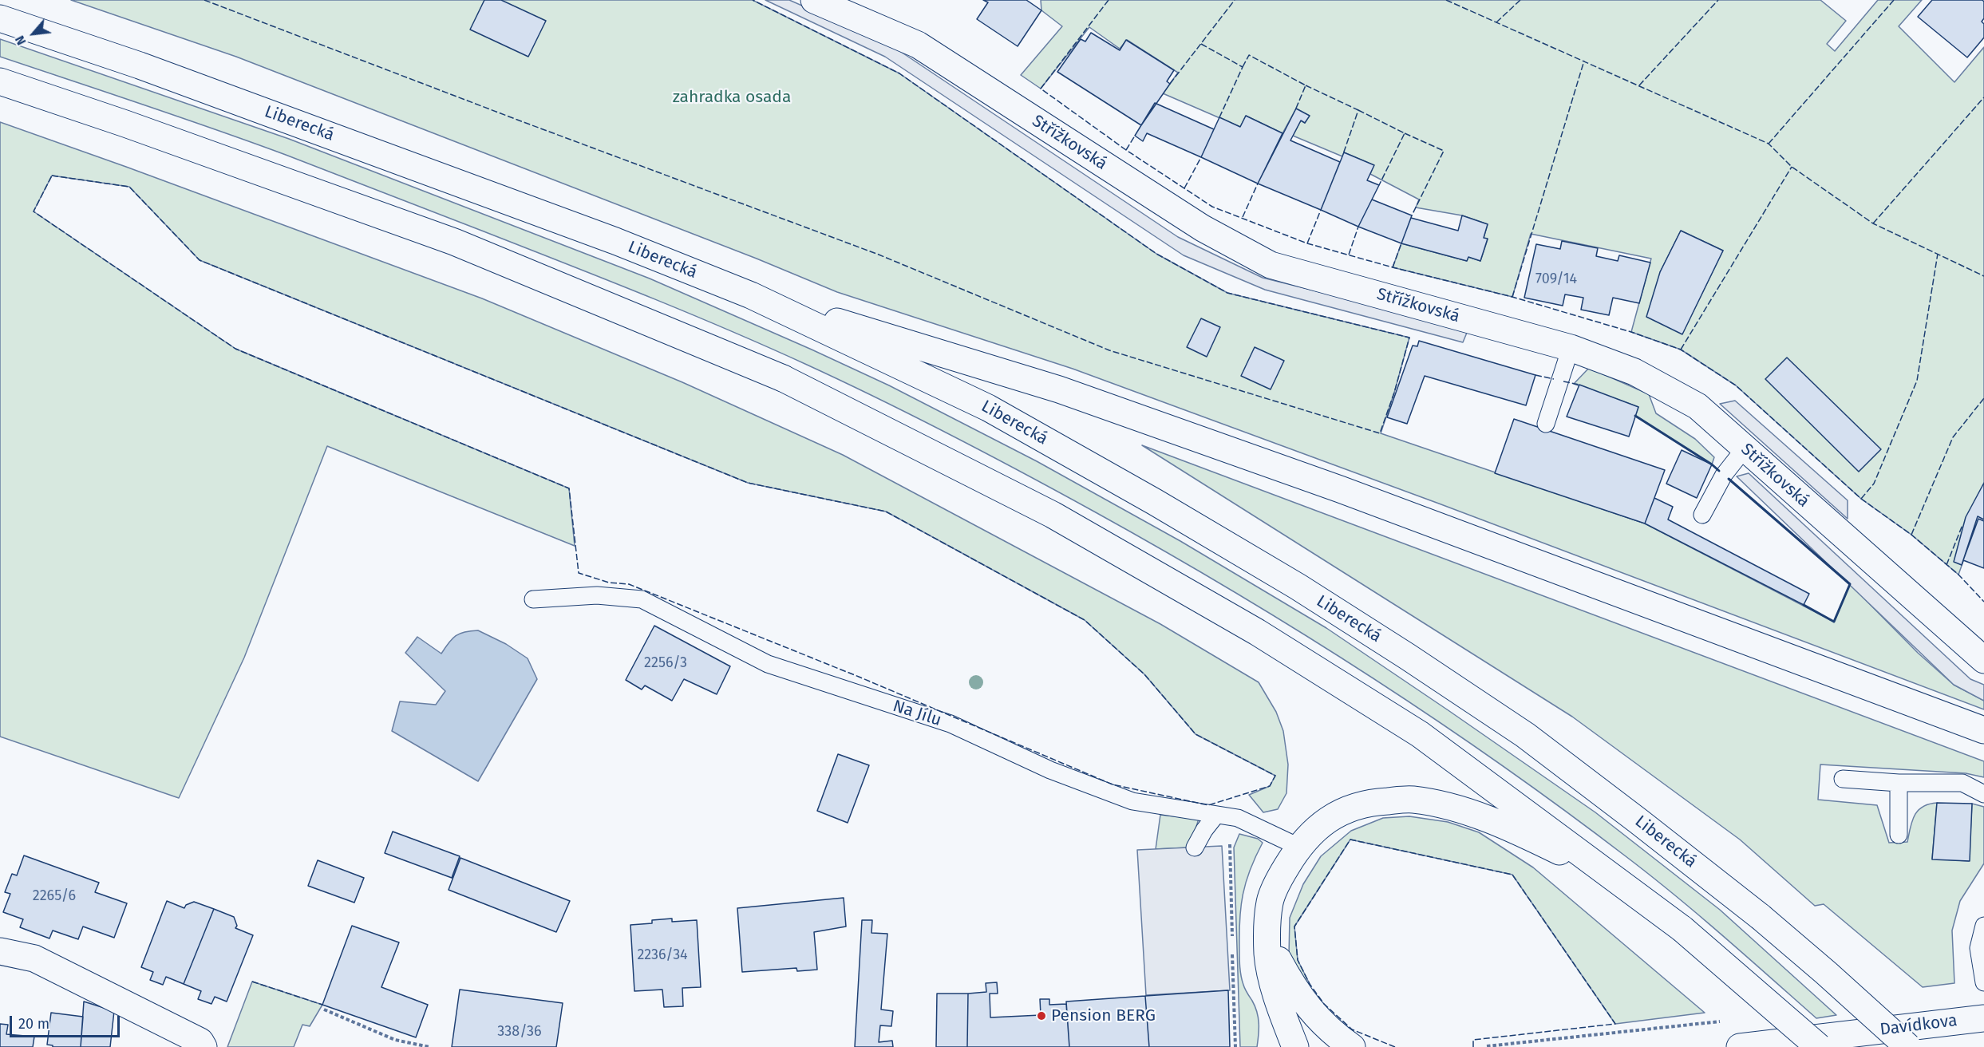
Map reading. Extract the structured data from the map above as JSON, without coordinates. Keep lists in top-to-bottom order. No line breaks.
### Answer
{"streets":{"main road":["Liberecká","Střížkovská","Davídkova"],"lane":["Na Jílu"]},"parks":["zahradka osada"],"places":["Pension BERG"],"house_numbers":["709/14","2256/3","2265/6","2236/34","338/36"],"scale_bar":"20 m","north":"bottom left"}
